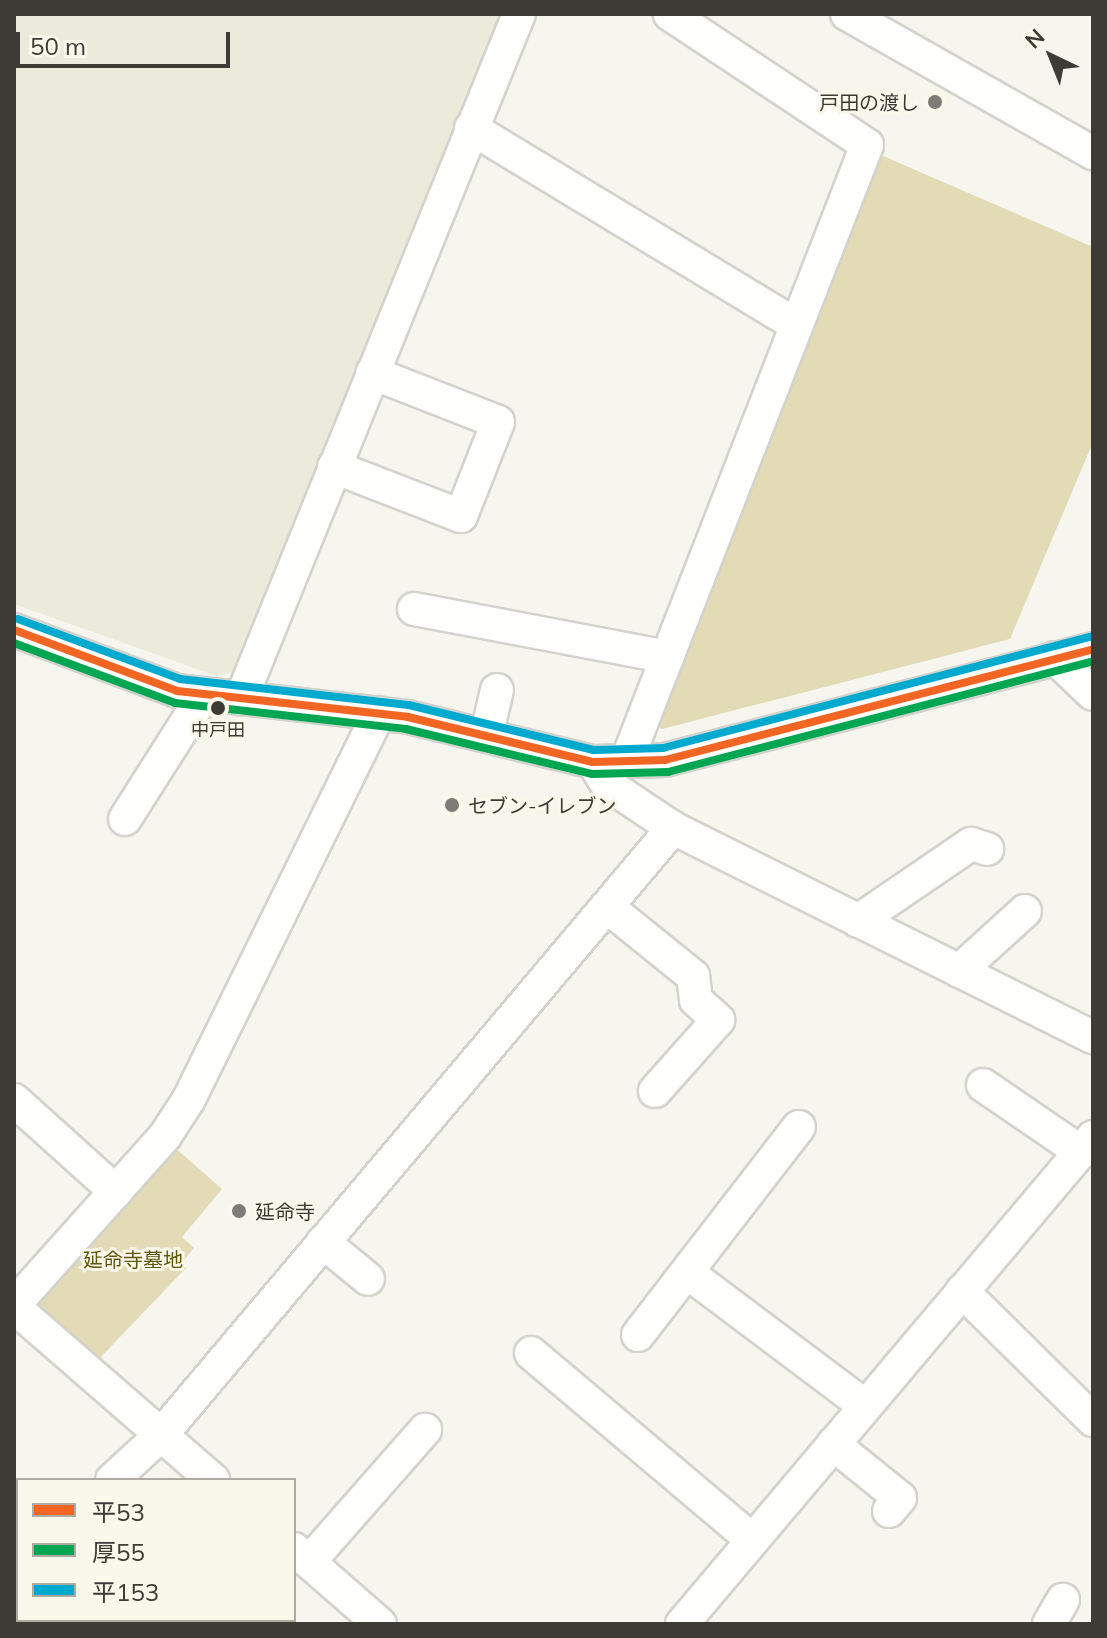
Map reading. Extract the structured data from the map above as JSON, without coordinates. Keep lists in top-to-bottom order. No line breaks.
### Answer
{"parks":["延命寺墓地"],"places":["戸田の渡し","中戸田","セブン-イレブン","延命寺"],"lines":["transit line 平153","transit line 平53","transit line 厚55"],"legend":["平53","厚55","平153"],"scale_bar":"50 m","north":"top left"}
